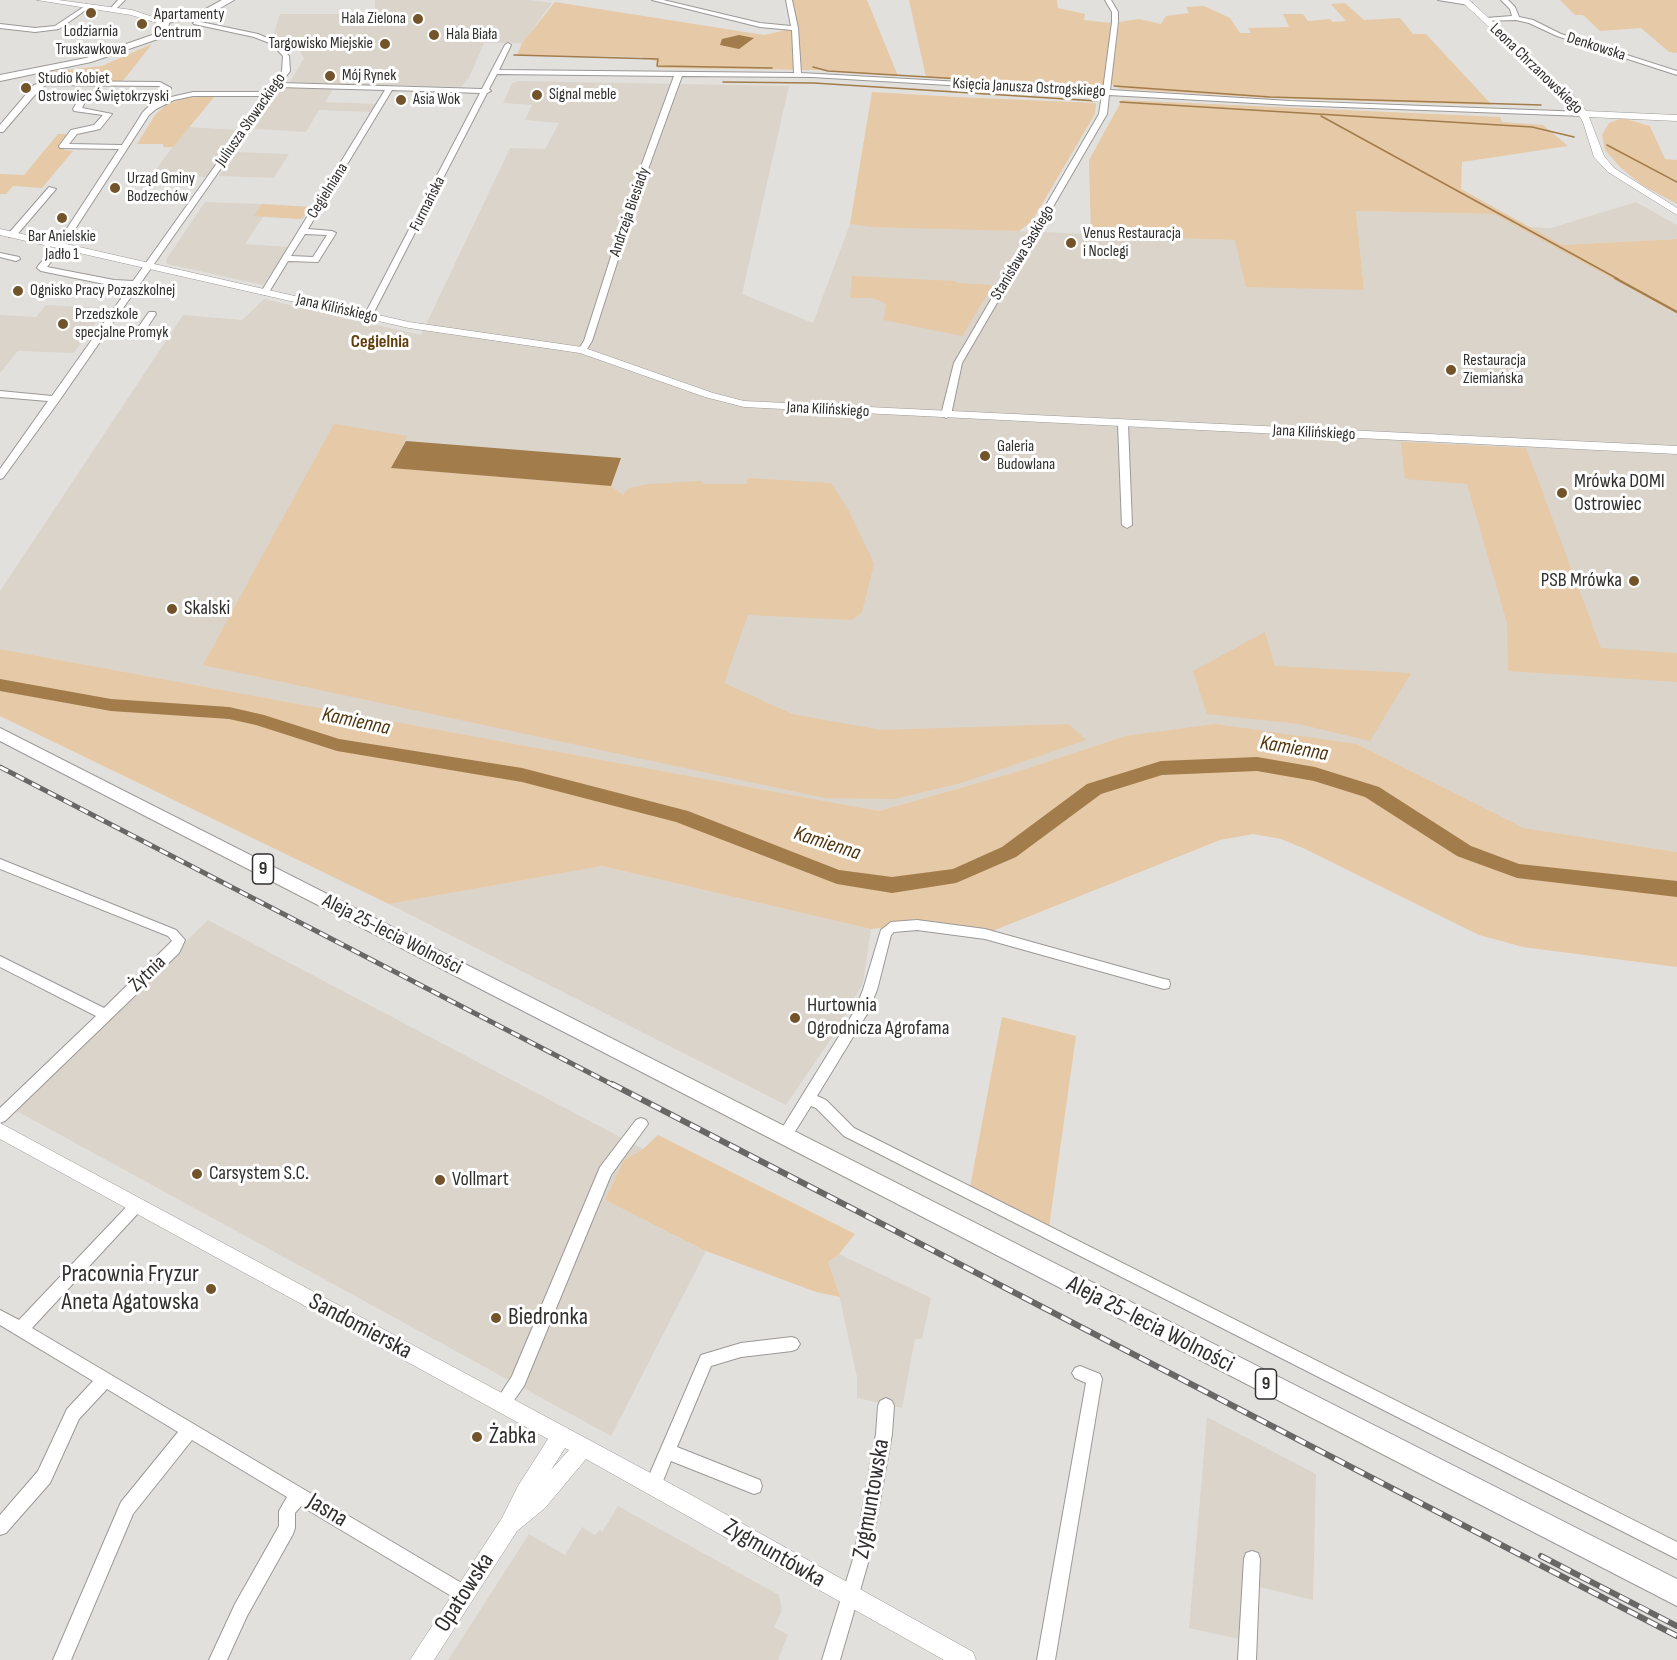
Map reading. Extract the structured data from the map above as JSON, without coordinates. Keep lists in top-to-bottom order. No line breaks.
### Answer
{"streets":{"main road":["9","Aleja 25-lecia Wolności"],"street":["Denkowska","Leona Chrzanowskiego","Księcia Janusza Ostrogskiego","Juliusza Słowackiego","Cegielniana","Furmańska","Andrzeja Biesiady","Stanisława Saskiego","Jana Kilińskiego","Żytnia","Sandomierska","Zygmuntowska","Jasna","Zygmuntówka","Opatowska"]},"crossings":[["Denkowska","Leona Chrzanowskiego"],["Leona Chrzanowskiego","Księcia Janusza Ostrogskiego"],["Księcia Janusza Ostrogskiego","Andrzeja Biesiady"],["Księcia Janusza Ostrogskiego","Stanisława Saskiego"],["Juliusza Słowackiego","Jana Kilińskiego"],["Cegielniana","Jana Kilińskiego"],["Furmańska","Jana Kilińskiego"],["Andrzeja Biesiady","Jana Kilińskiego"],["Stanisława Saskiego","Jana Kilińskiego"],["Sandomierska","Zygmuntówka"],["Sandomierska","Opatowska"],["Zygmuntowska","Zygmuntówka"],["Jasna","Opatowska"],["Zygmuntówka","Opatowska"]],"districts":["Cegielnia"],"water":["Kamienna"],"places":["Lodziarnia Truskawkowa","Hala Zielona","Apartamenty Centrum","Hala Biała","Targowisko Miejskie","Mój Rynek","Studio Kobiet Ostrowiec Świętokrzyski","Signal meble","Asia Wok","Urząd Gminy Bodzechów","Bar Anielskie Jadło 1","Venus Restauracja i Noclegi","Ognisko Pracy Pozaszkolnej","Przedszkole specjalne Promyk","Restauracja Ziemiańska","Galeria Budowlana","Mrówka DOMI Ostrowiec","PSB Mrówka","Skalski","Hurtownia Ogrodnicza Agrofama","Carsystem S.C.","Vollmart","Pracownia Fryzur Aneta Agatowska","Biedronka","Żabka"]}
